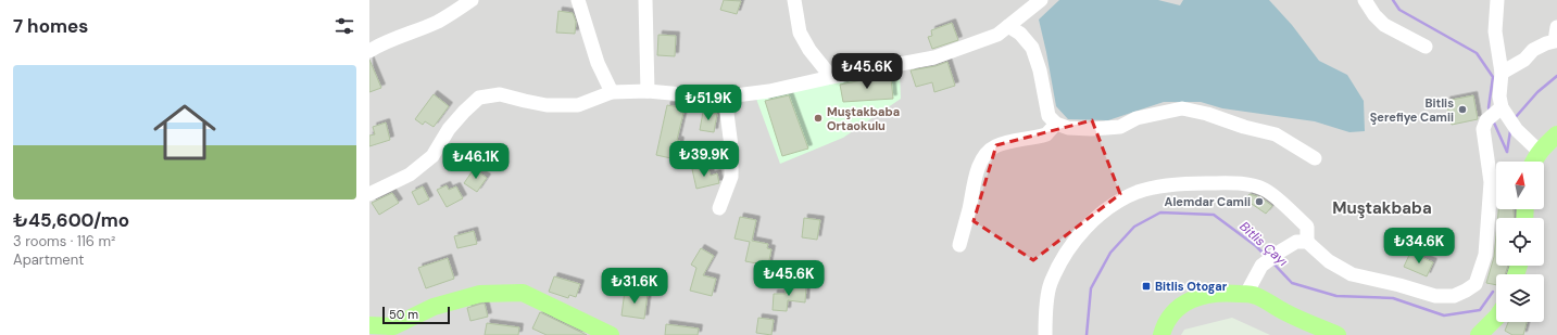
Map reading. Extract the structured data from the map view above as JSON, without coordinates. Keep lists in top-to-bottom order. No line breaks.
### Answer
{"districts":["Muştakbaba"],"water":["Bitlis Çayı"],"places":{"other":["Bitlis Şerefiye Camii","Muştakbaba Ortaokulu","Alemdar Camii"],"transit":["Bitlis Otogar"]},"scale_bar":"50 m","north":"top","page":{"heading":"7 homes","list":[{"name":"₺45,600/mo","note":"3 rooms · 116 m² · Apartment"}],"price":["₺45.6K","₺51.9K","₺39.9K","₺46.1K","₺34.6K","₺45.6K","₺31.6K"],"scale":"50 m"}}
